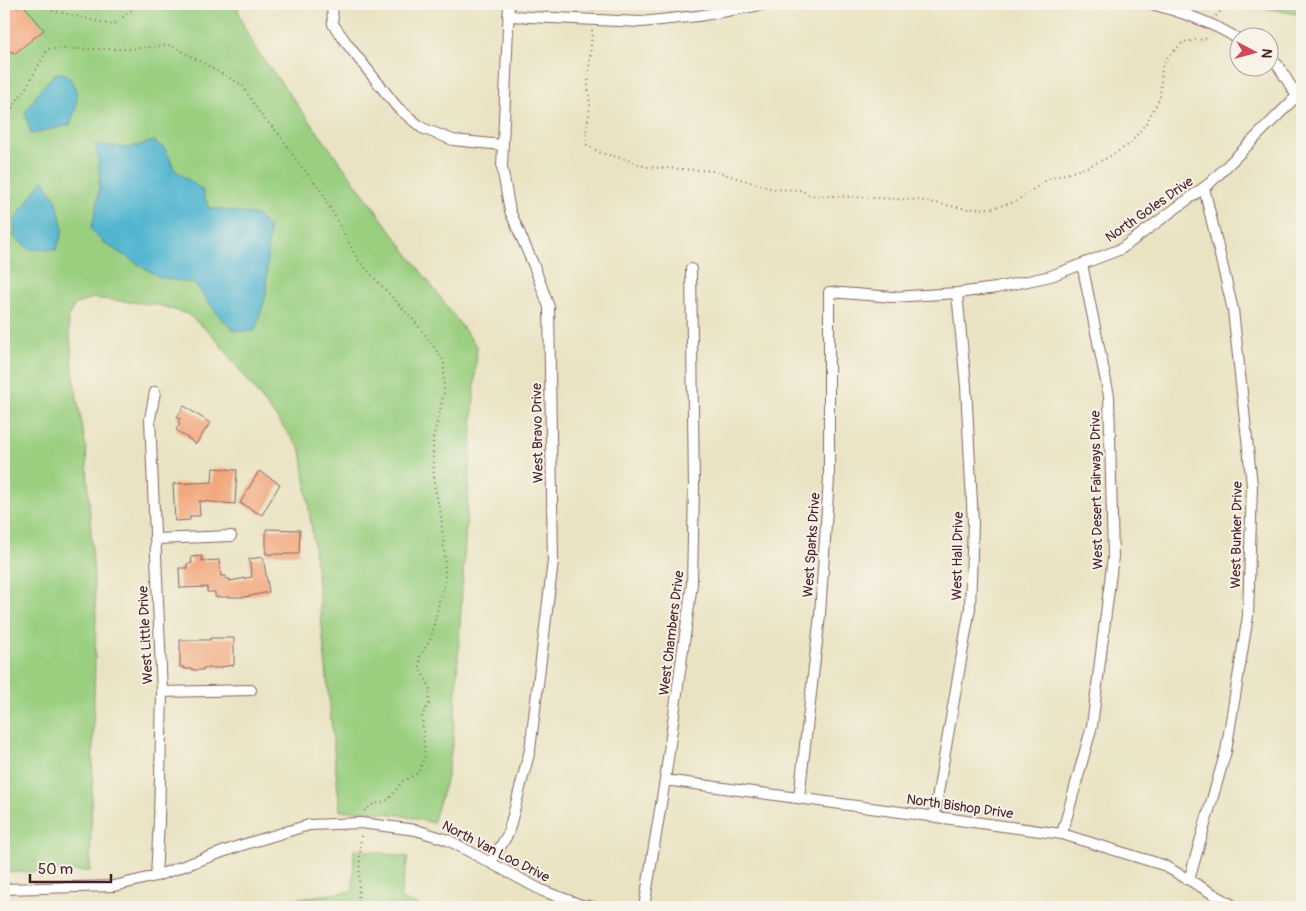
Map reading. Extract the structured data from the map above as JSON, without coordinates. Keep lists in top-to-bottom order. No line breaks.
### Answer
{"streets":{"street":["North Goles Drive","West Bravo Drive","West Desert Fairways Drive","West Bunker Drive","West Sparks Drive","West Hall Drive","West Chambers Drive","West Little Drive","North Bishop Drive","North Van Loo Drive"]},"crossings":[["North Goles Drive","West Desert Fairways Drive"],["North Goles Drive","West Bunker Drive"],["North Goles Drive","West Sparks Drive"],["North Goles Drive","West Hall Drive"],["West Bravo Drive","North Van Loo Drive"],["West Desert Fairways Drive","North Bishop Drive"],["West Bunker Drive","North Bishop Drive"],["West Sparks Drive","North Bishop Drive"],["West Hall Drive","North Bishop Drive"],["West Chambers Drive","North Bishop Drive"],["West Little Drive","North Van Loo Drive"]],"scale_bar":"50 m","north":"right"}
